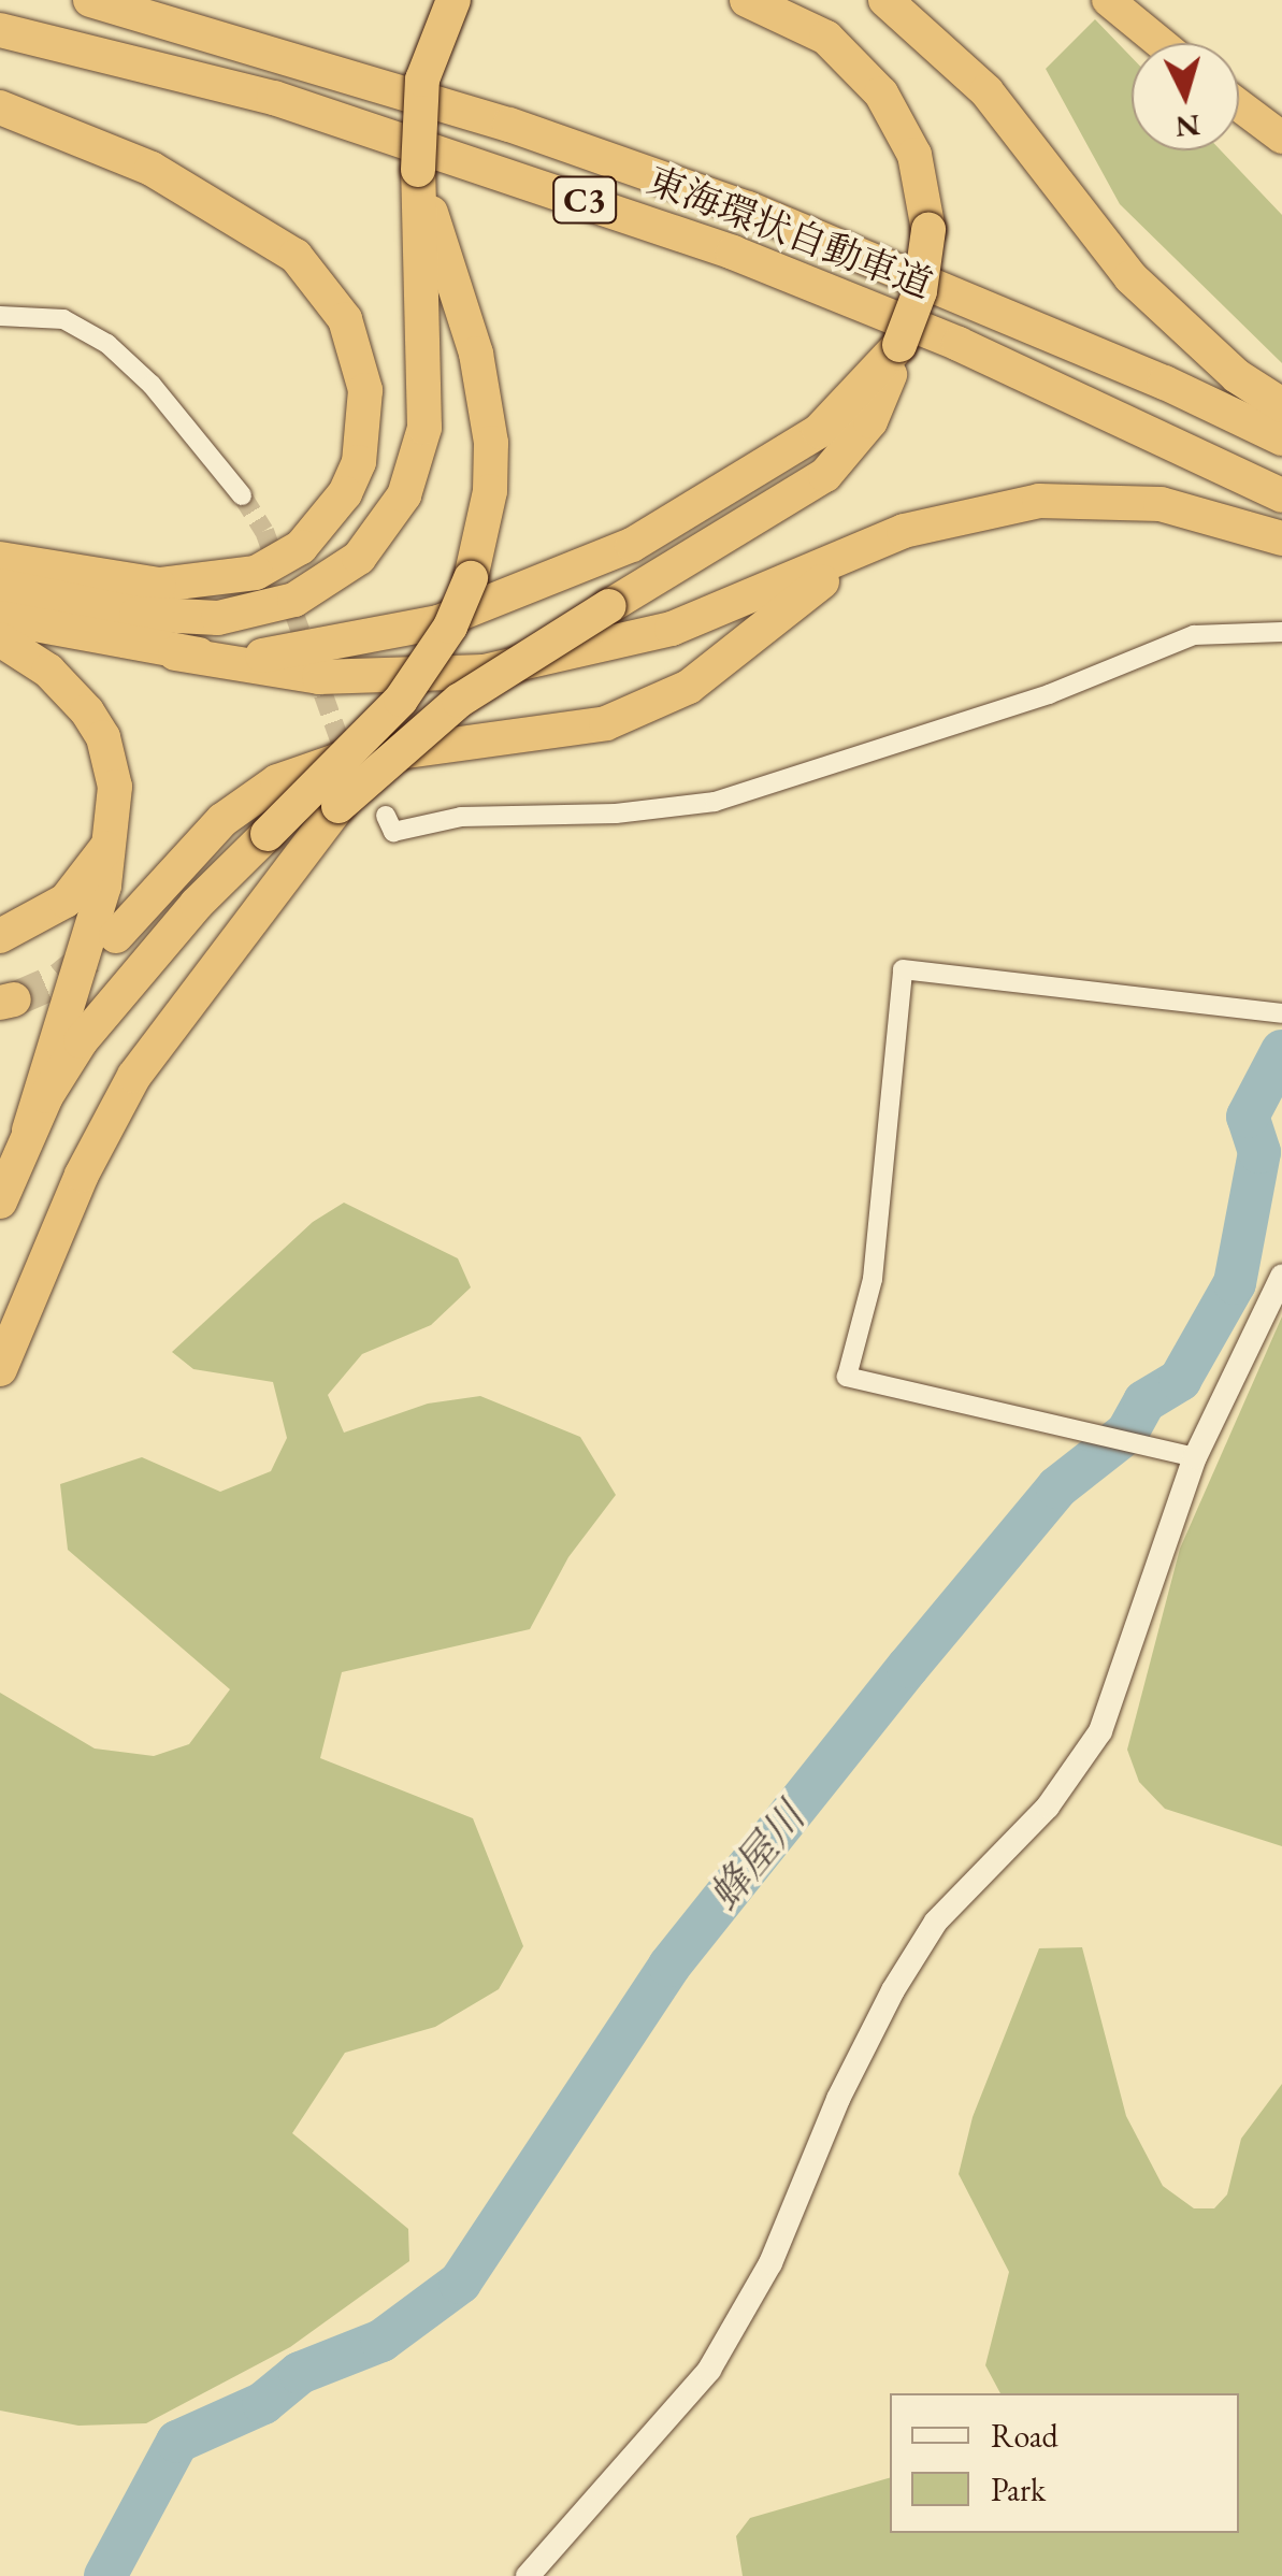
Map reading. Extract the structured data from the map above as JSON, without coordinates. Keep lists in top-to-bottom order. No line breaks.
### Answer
{"streets":{"highway":["C3","東海環状自動車道"]},"water":["蜂屋川"],"legend":["Road","Park"],"north":"bottom"}
